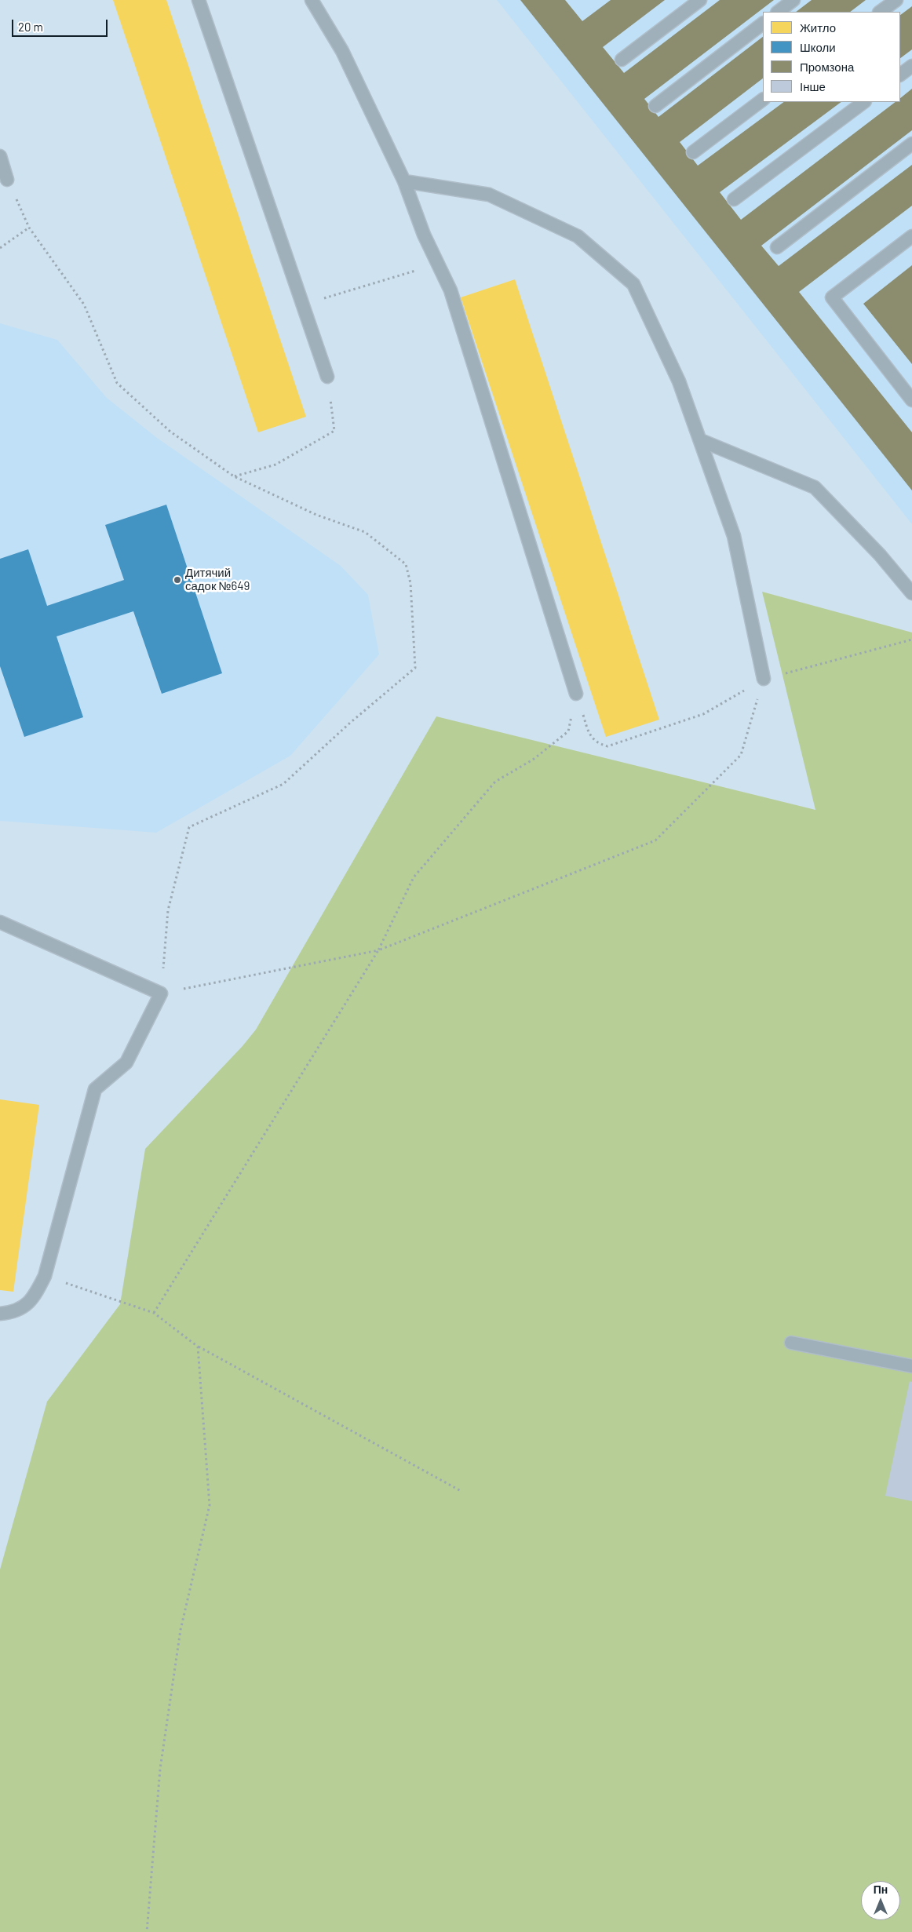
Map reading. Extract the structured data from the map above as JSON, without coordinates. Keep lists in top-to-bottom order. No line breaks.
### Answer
{"places":["Дитячий садок №649"],"legend":["Житло","Школи","Промзона","Інше"],"scale_bar":"20 m","north":"top"}
